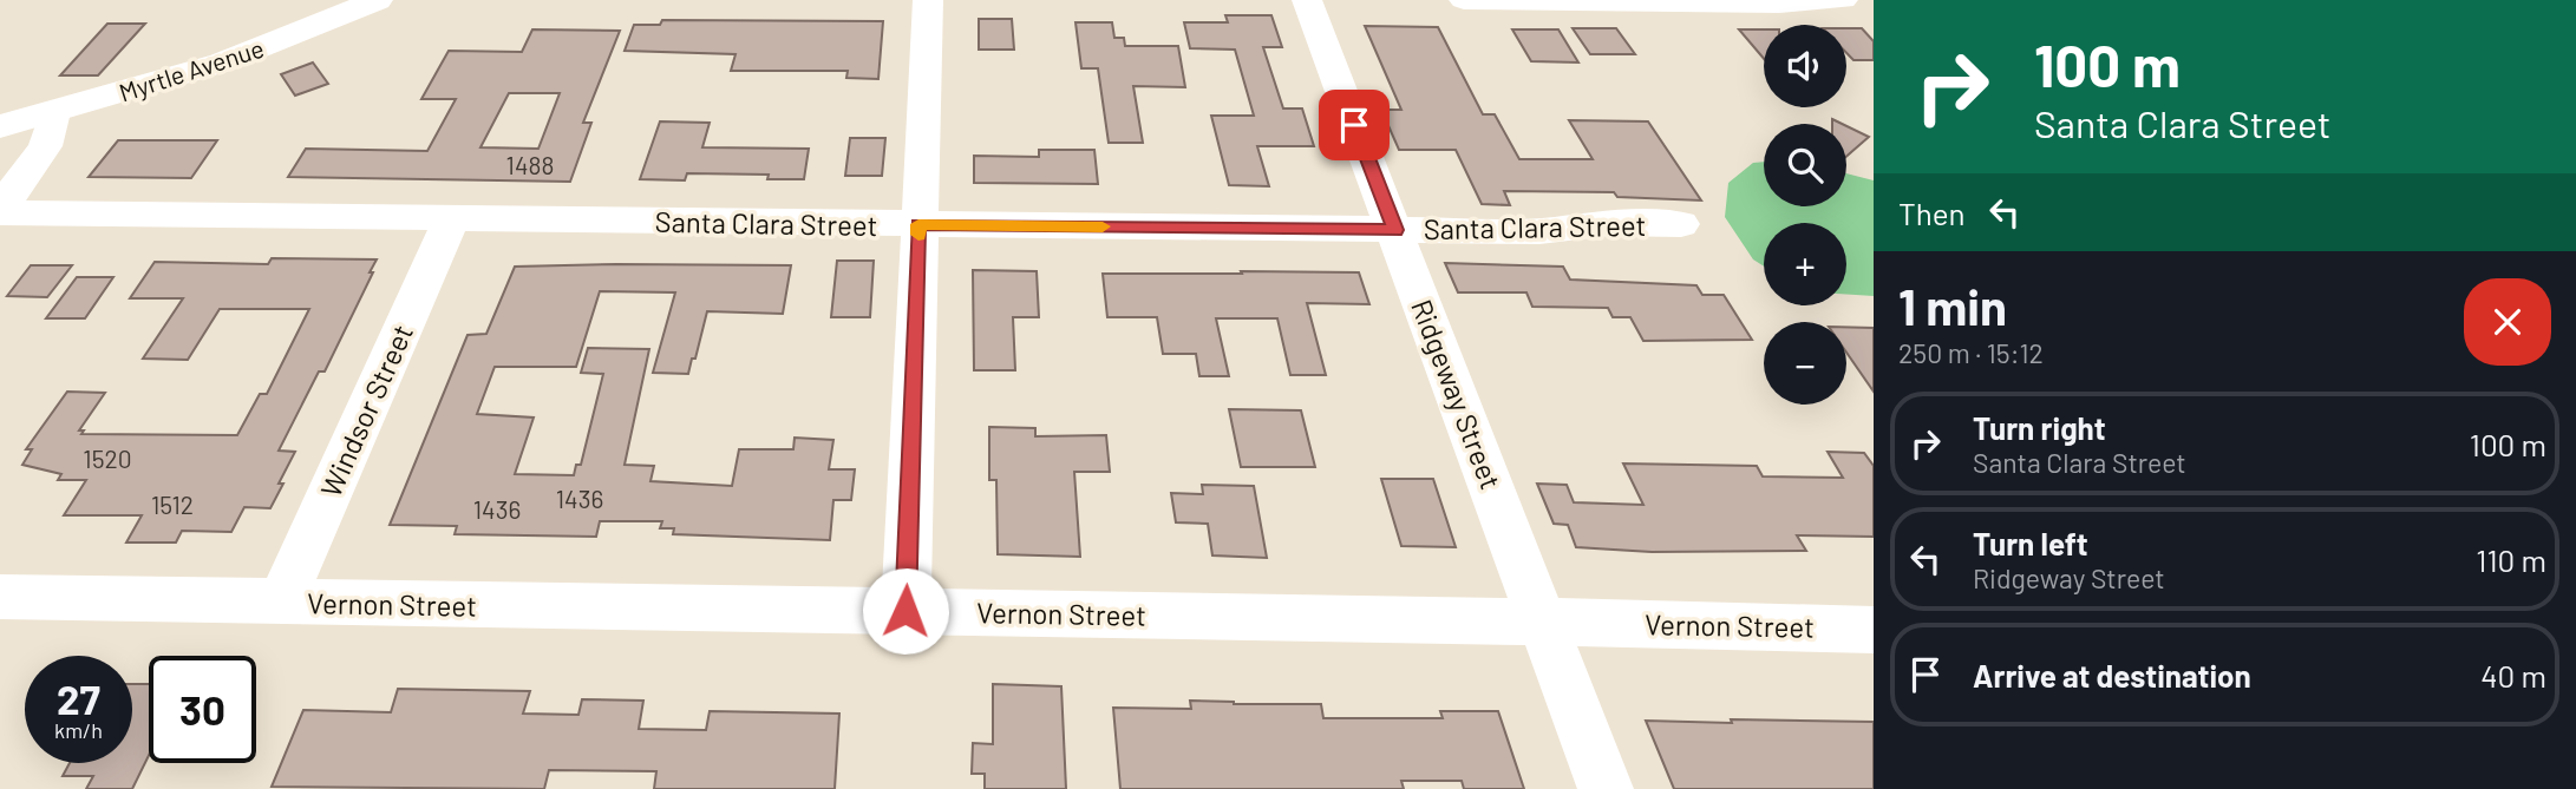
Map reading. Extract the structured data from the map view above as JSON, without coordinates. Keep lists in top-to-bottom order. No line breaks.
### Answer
{"streets":{"main road":["Myrtle Avenue"],"street":["Santa Clara Street","Ridgeway Street","Windsor Street","Vernon Street"]},"crossings":[["Santa Clara Street","Ridgeway Street"],["Santa Clara Street","Windsor Street"],["Ridgeway Street","Vernon Street"],["Windsor Street","Vernon Street"]],"house_numbers":["1488","1520","1436","1512","1436"],"page":{"turn":["100 m","Santa Clara Street"],"map_buttons":["+","−"],"then":"Then","heading":["1 min","250 m · 15:12"],"list":[{"name":"Turn right","note":"Santa Clara Street","value":"100 m"},{"name":"Turn left","note":"Ridgeway Street","value":"110 m"},{"name":"Arrive at destination","value":"40 m"}],"speed":"27 km/h","limit":"30"}}
